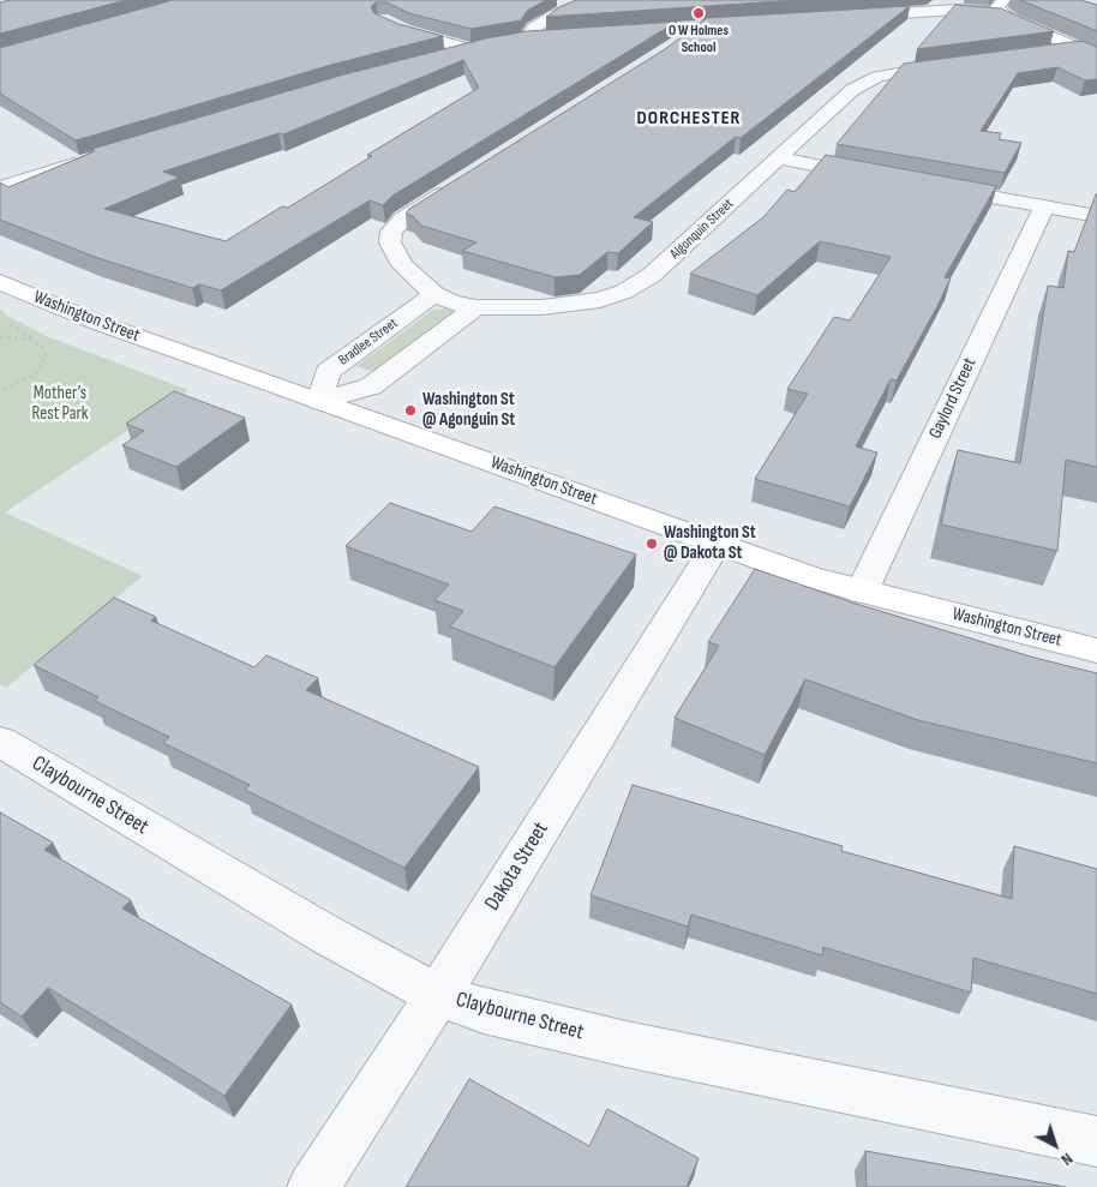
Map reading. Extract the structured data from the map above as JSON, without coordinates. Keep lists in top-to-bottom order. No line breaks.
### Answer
{"streets":{"main road":["Washington Street"],"street":["Algonquin Street","Bradlee Street","Gaylord Street","Claybourne Street","Dakota Street"]},"crossings":[["Washington Street","Bradlee Street"],["Washington Street","Gaylord Street"],["Washington Street","Dakota Street"],["Claybourne Street","Dakota Street"]],"districts":["DORCHESTER"],"parks":["Mother’s Rest Park"],"places":["O W Holmes School","Washington St @ Agonguin St","Washington St @ Dakota St"],"north":"bottom right"}
